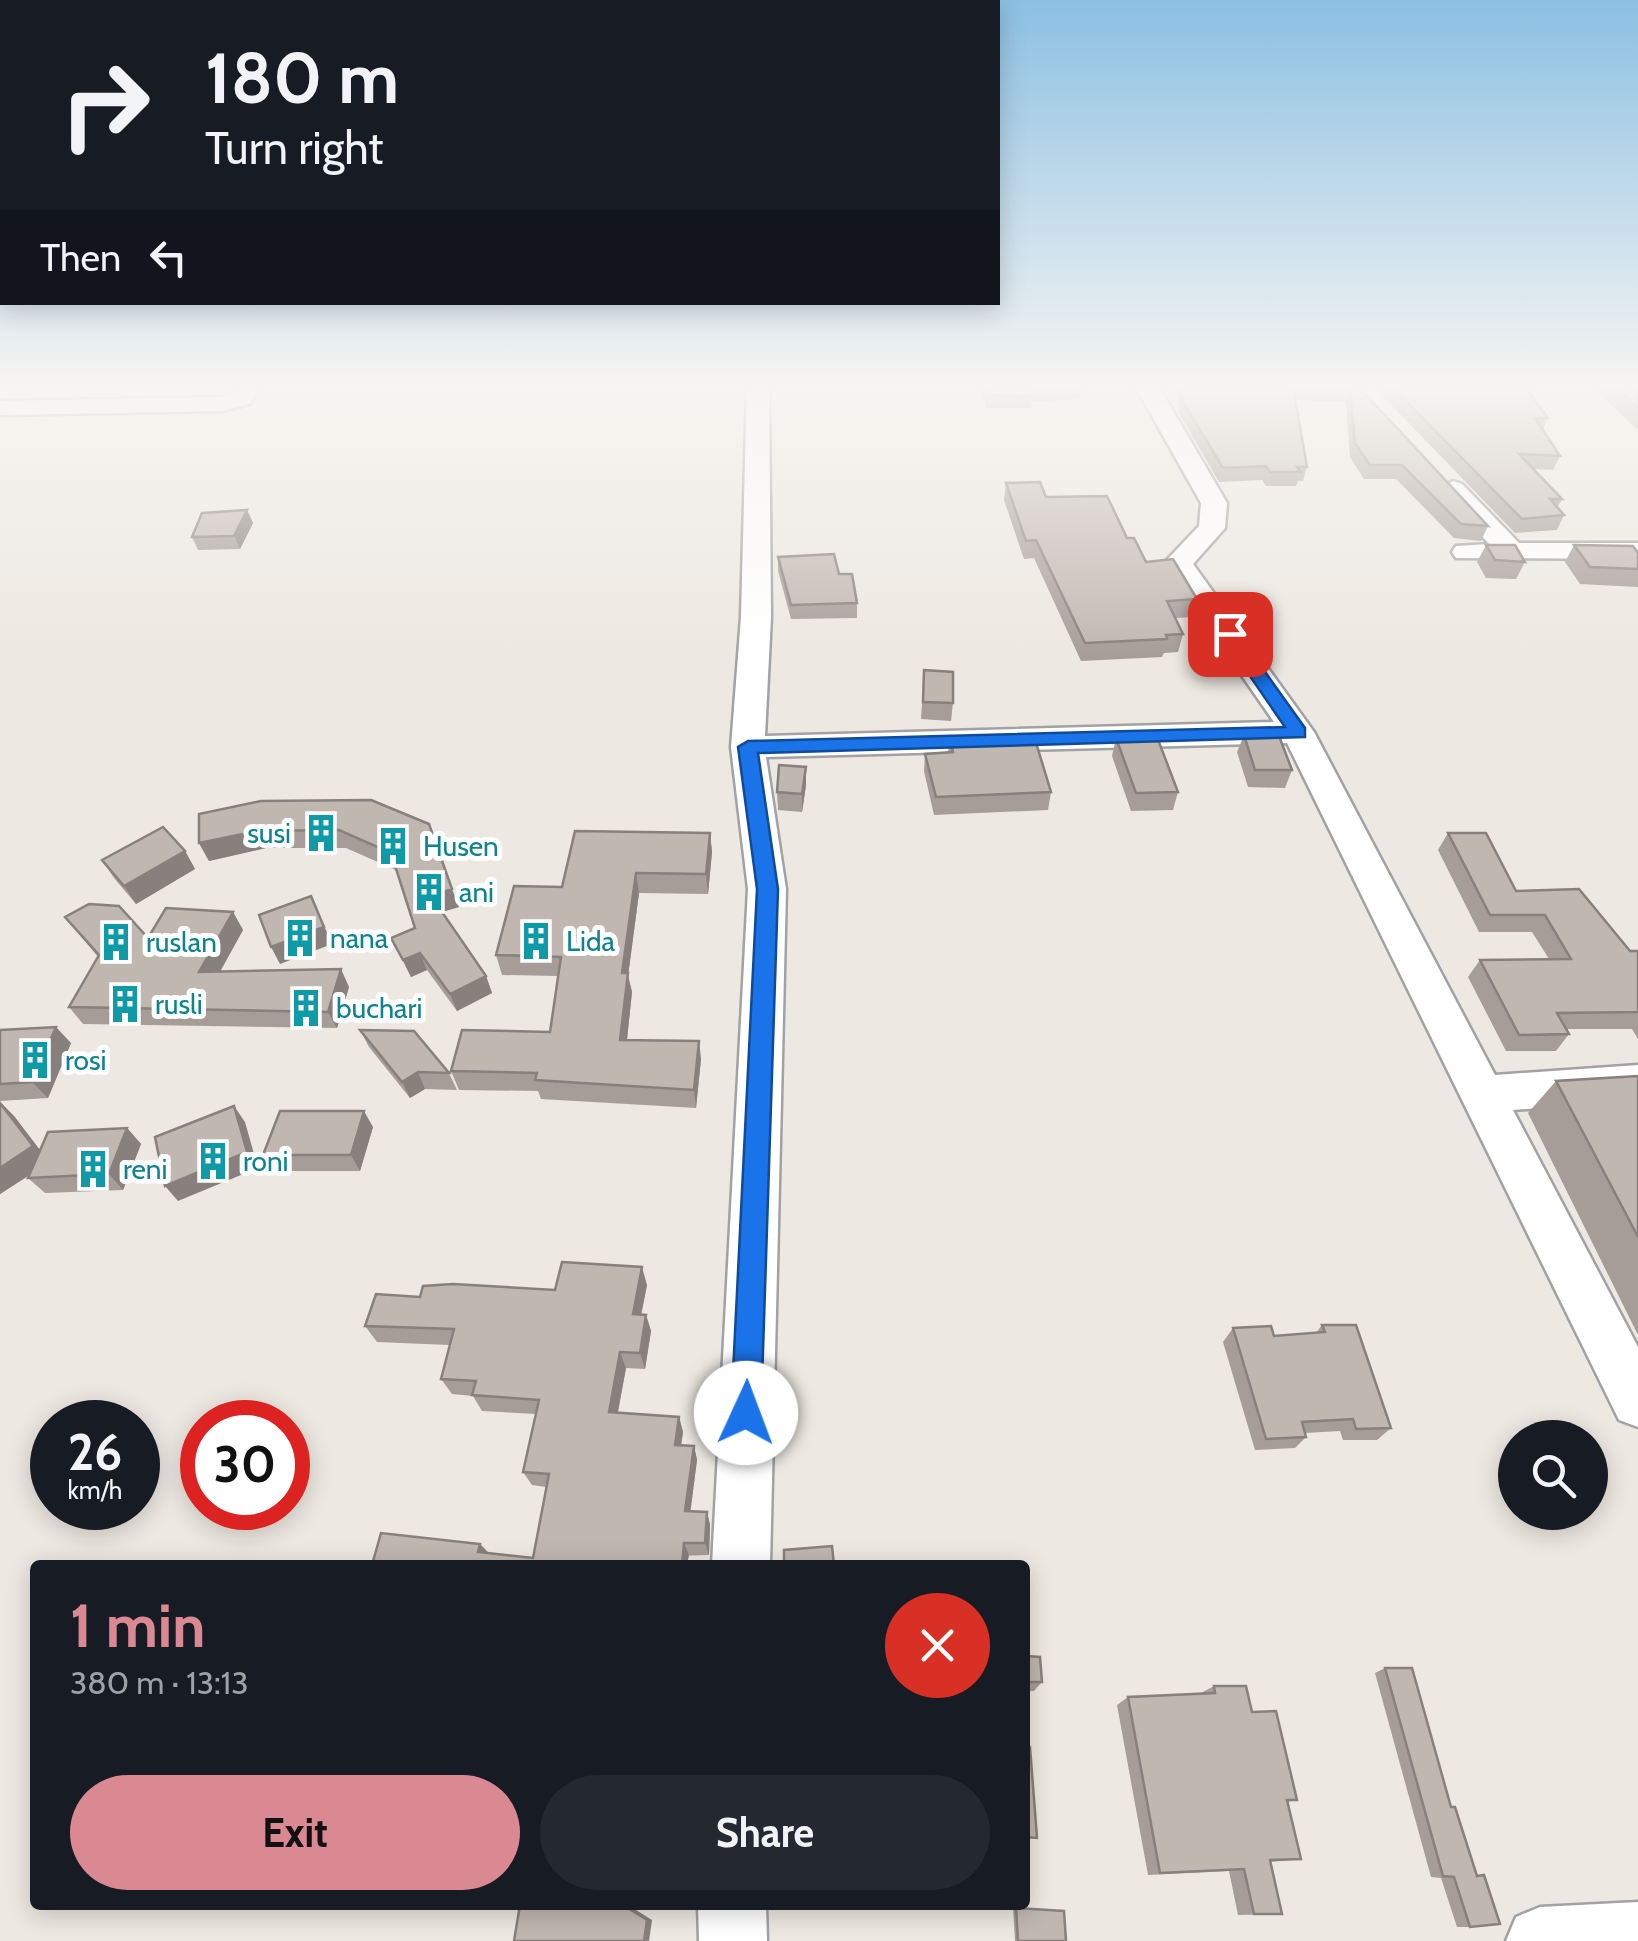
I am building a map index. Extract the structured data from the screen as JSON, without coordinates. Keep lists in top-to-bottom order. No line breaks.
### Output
{"places":{"building":["susi","Husen","ani","nana","Lida","ruslan","rusli","buchari","rosi","roni","reni"]},"page":{"turn":["180 m","Turn right"],"then":"Then","speed":"26 km/h","limit":"30","heading":["1 min","380 m · 13:13"],"buttons":["Exit","Share"]}}
